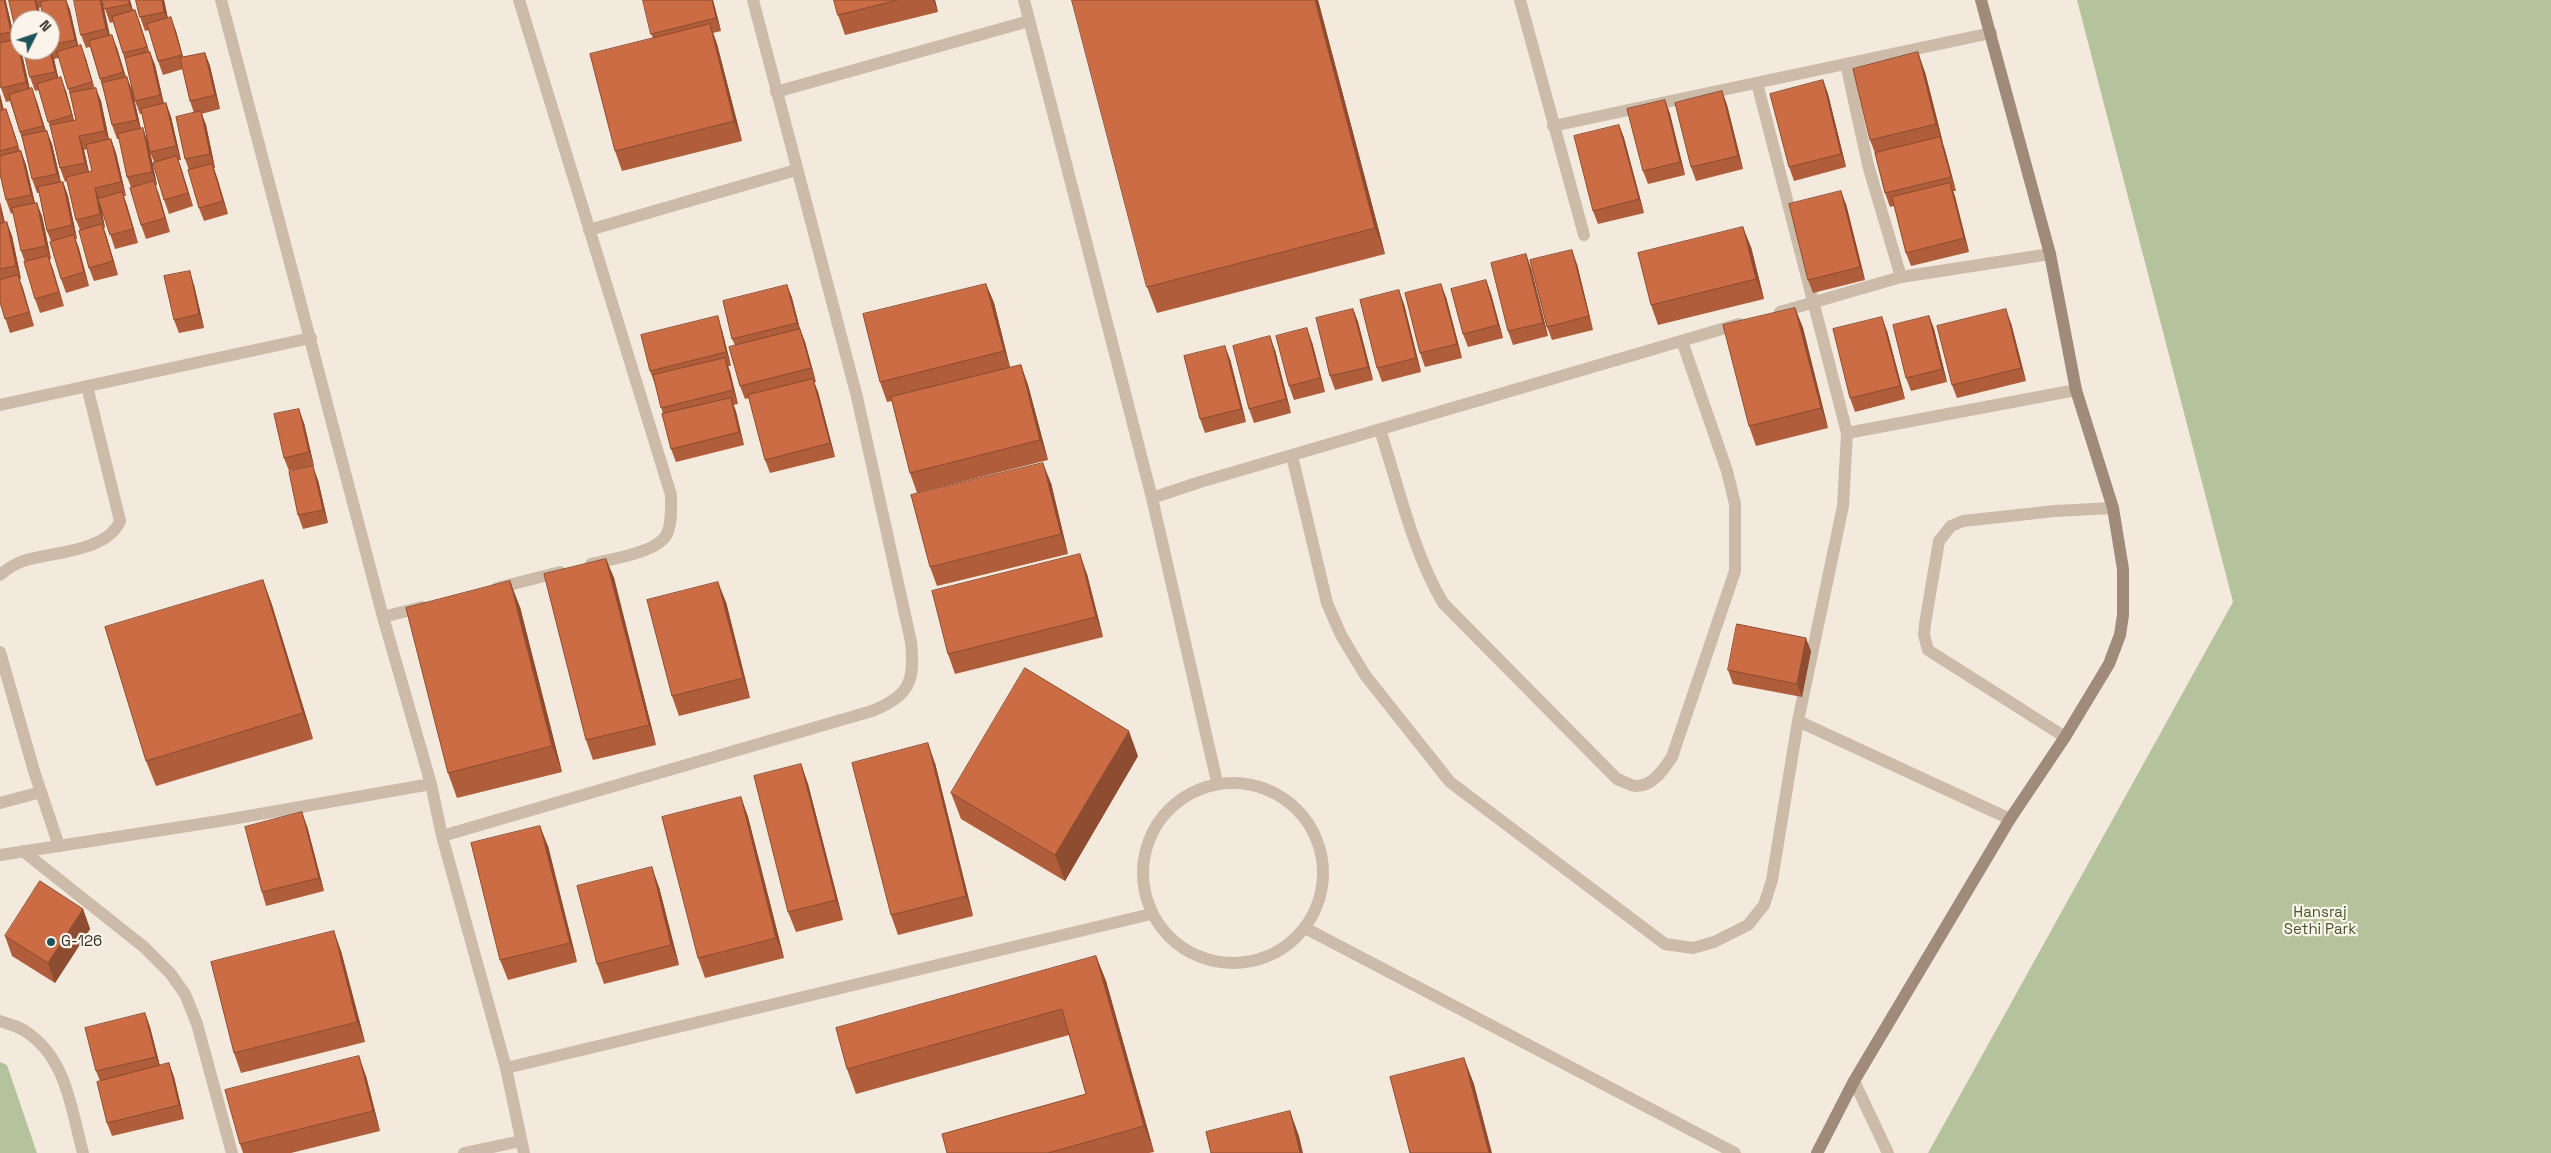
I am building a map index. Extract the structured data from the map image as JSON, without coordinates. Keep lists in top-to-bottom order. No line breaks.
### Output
{"parks":["Hansraj Sethi Park"],"places":["G-126"],"north":"top right"}
